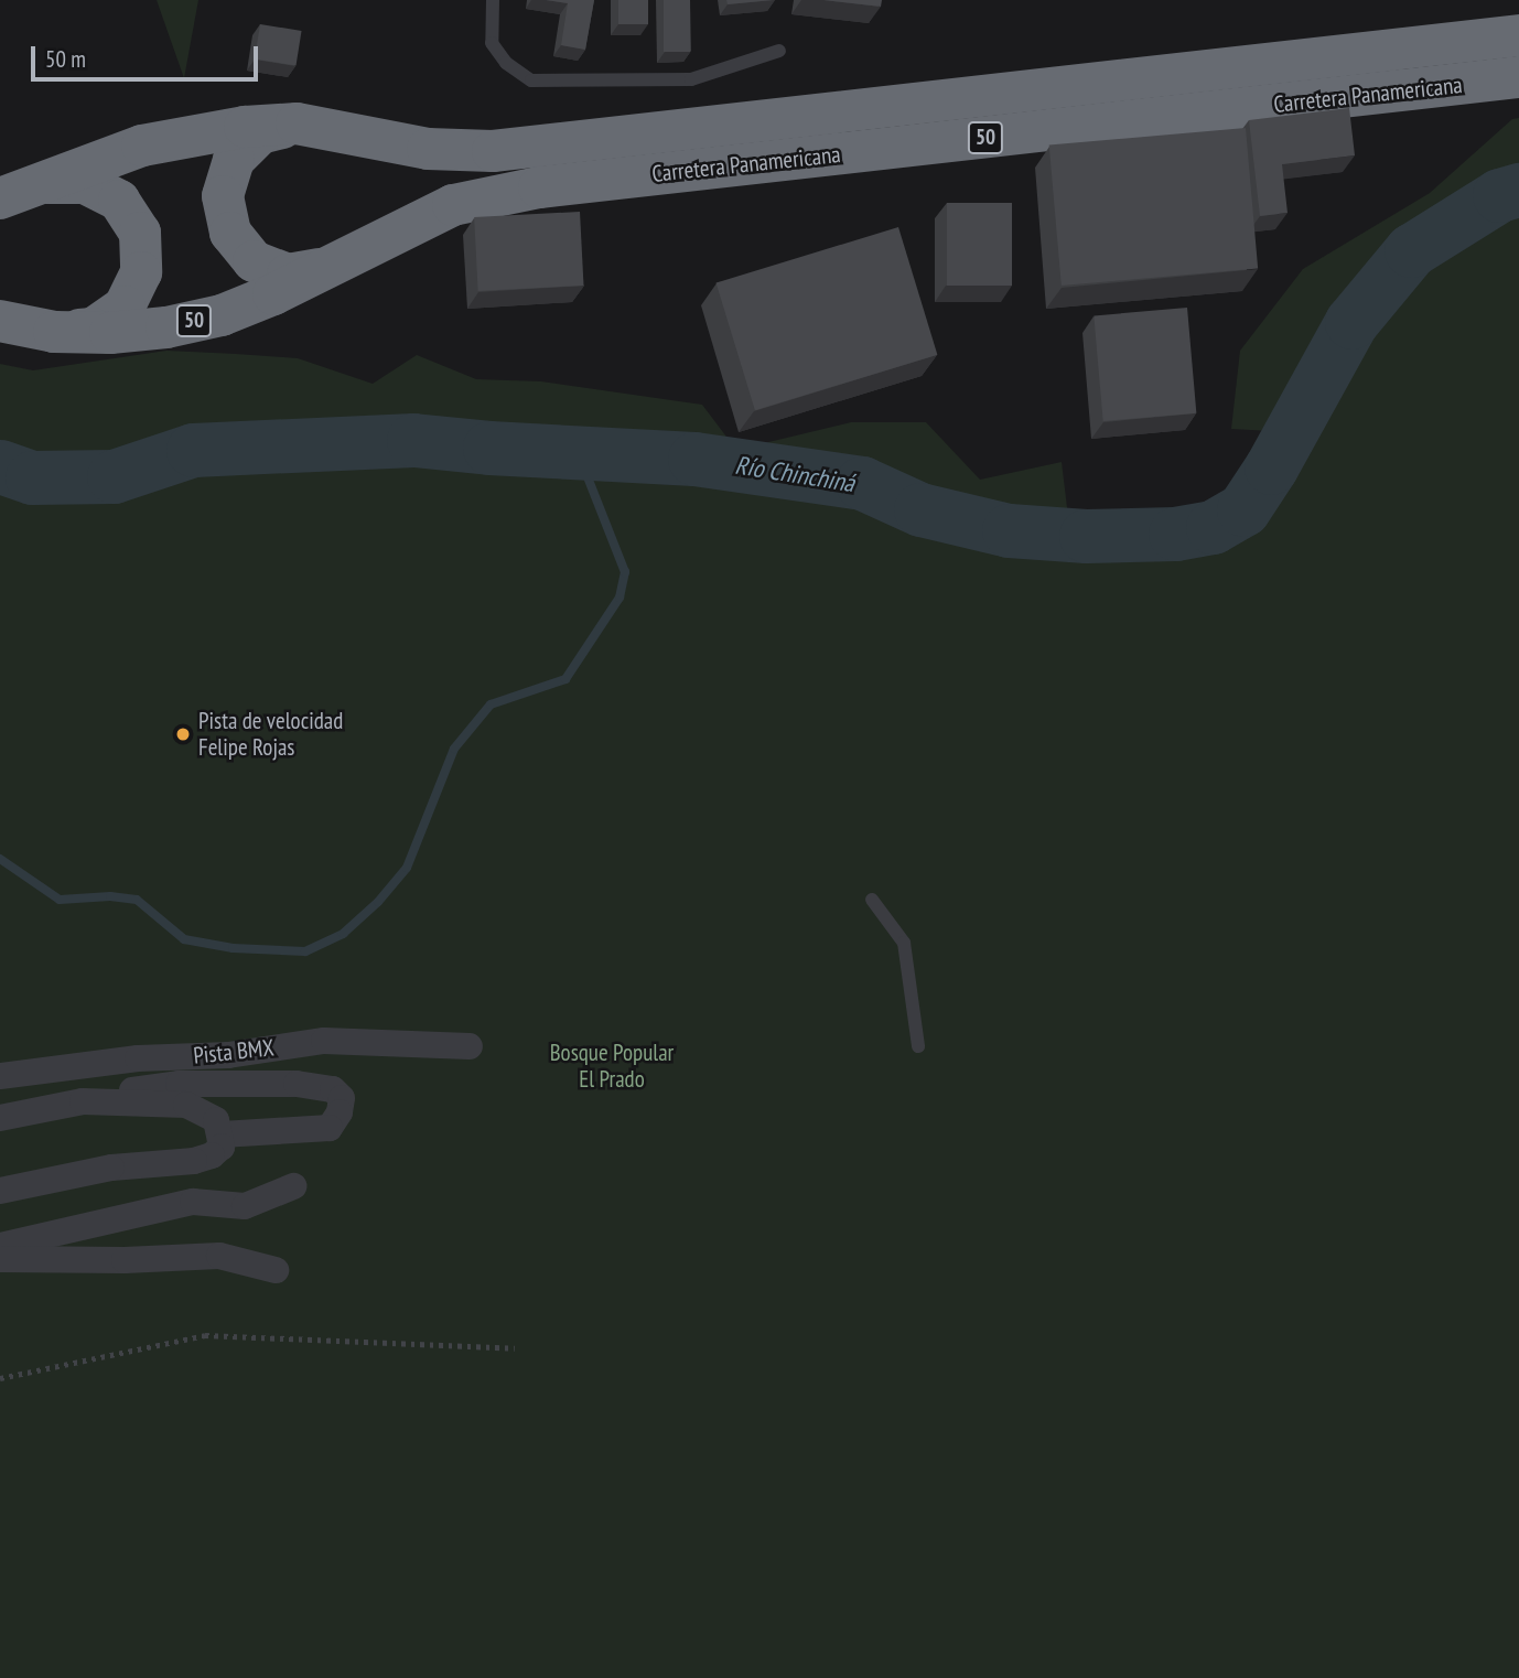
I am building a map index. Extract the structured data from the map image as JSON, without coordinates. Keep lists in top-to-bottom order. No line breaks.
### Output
{"streets":{"highway":["Carretera Panamericana","50"],"street":["Pista BMX"]},"water":["Río Chinchiná"],"parks":["Bosque Popular El Prado"],"places":["Pista de velocidad Felipe Rojas"],"scale_bar":"50 m"}
